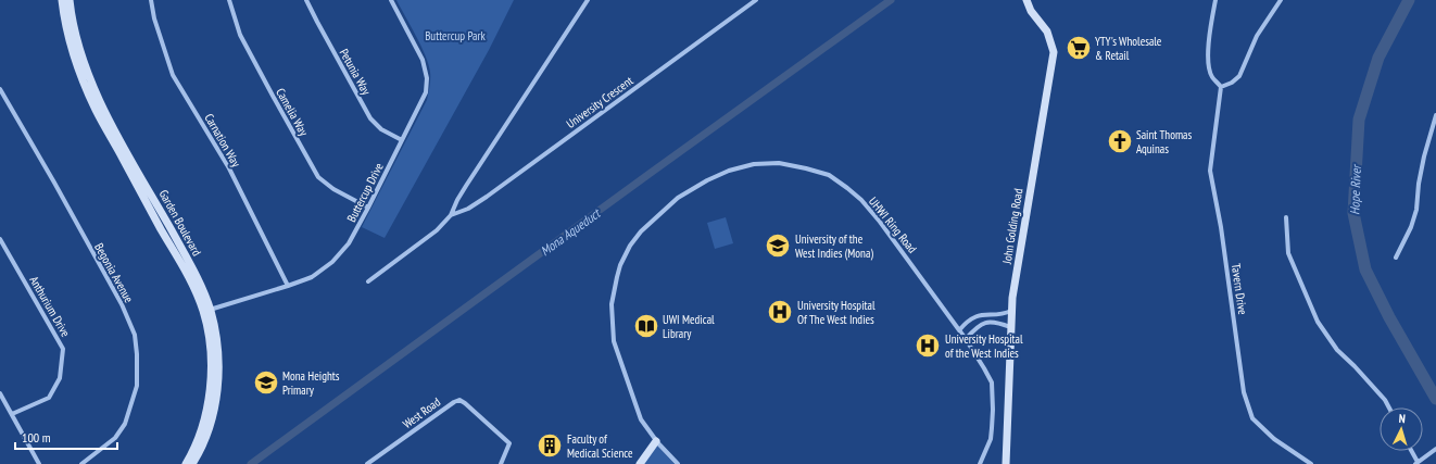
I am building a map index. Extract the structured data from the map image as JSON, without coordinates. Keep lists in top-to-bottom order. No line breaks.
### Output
{"streets":{"street":["Petunia Way","University Crescent","Camelia Way","Carnation Way","Buttercup Drive","Garden Boulevard","UHWI Ring Road","John Golding Road","Begonia Avenue","Tavern Drive","Anthurium Drive","West Road"]},"crossings":[["Petunia Way","Buttercup Drive"],["Camelia Way","Buttercup Drive"],["Carnation Way","Buttercup Drive"],["Buttercup Drive","Garden Boulevard"]],"water":["Hope River","Mona Aqueduct"],"parks":["Buttercup Park"],"places":{"supermarket":["YTY's Wholesale & Retail"],"church":["Saint Thomas Aquinas"],"school or university":["University of the West Indies (Mona)","Mona Heights Primary"],"hospital":["University Hospital Of The West Indies","University Hospital of the West Indies"],"library":["UWI Medical Library"],"building":["Faculty of Medical Science"]},"scale_bar":"100 m","north":"top"}
